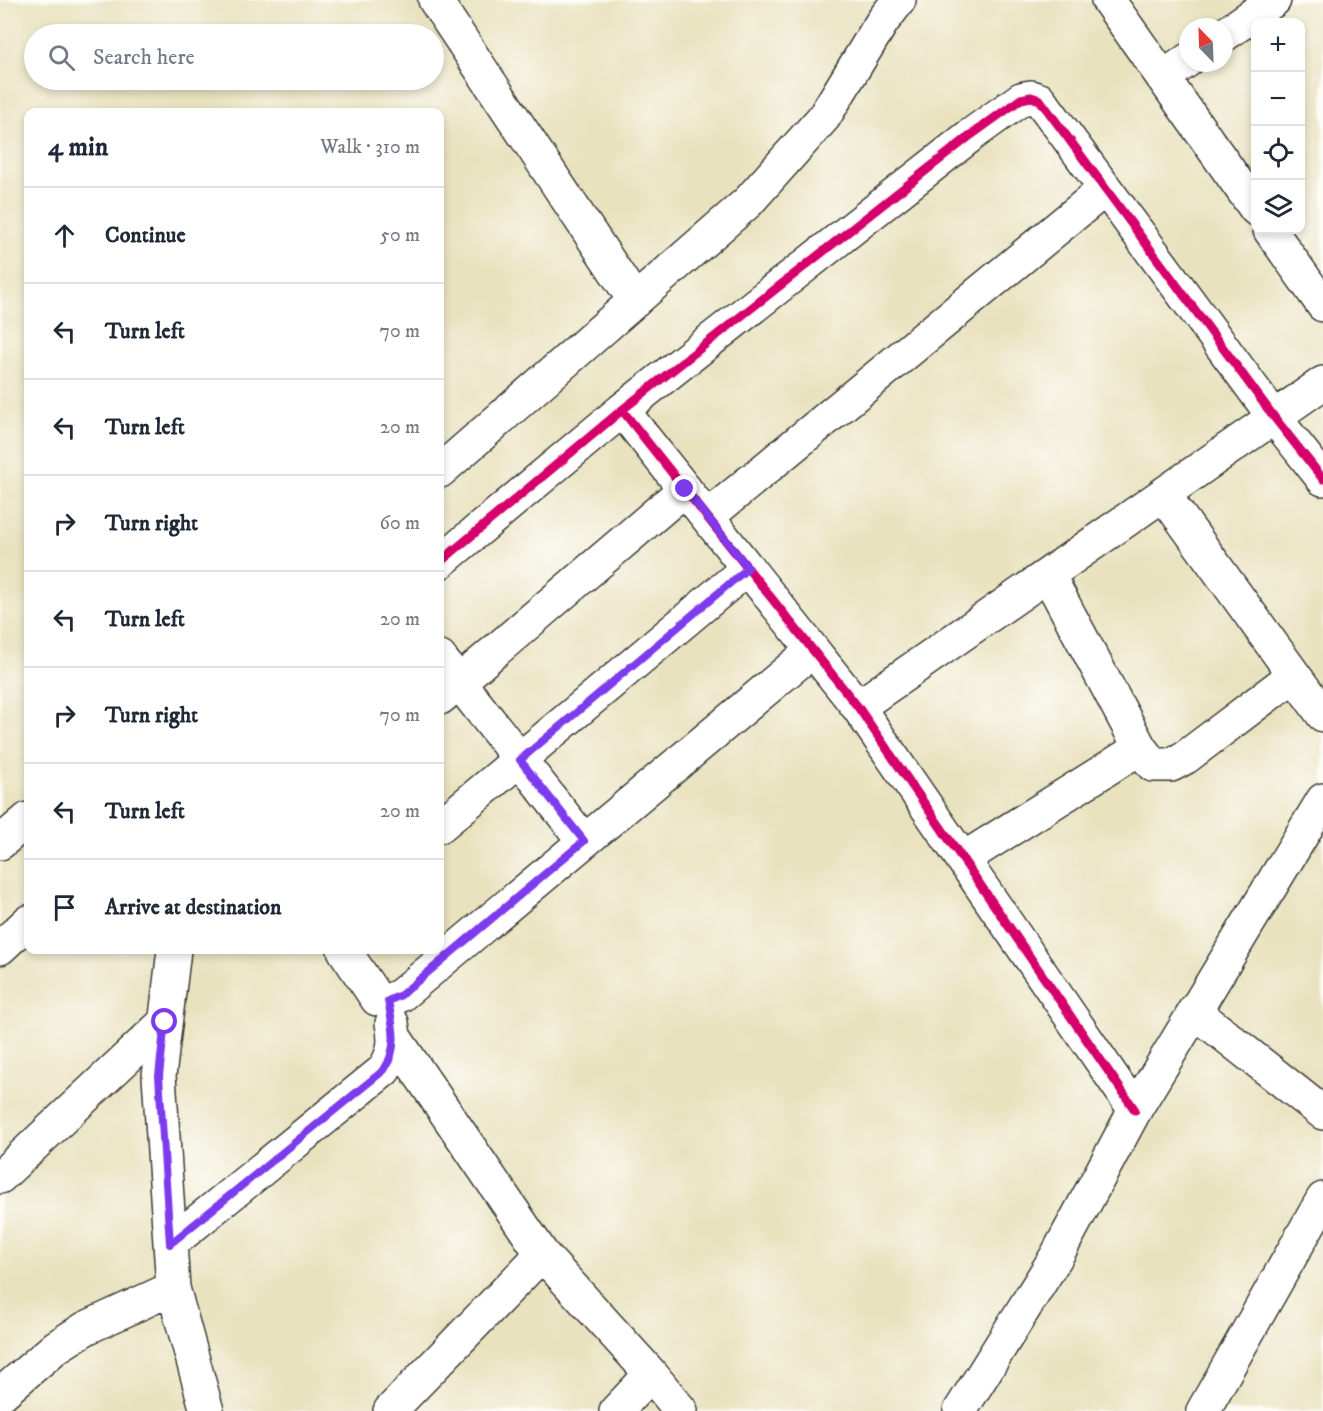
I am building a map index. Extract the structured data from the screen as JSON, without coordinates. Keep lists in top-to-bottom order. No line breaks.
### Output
{"north":"top left","page":{"map_buttons":["+","−"],"search":"Search here","heading":["4 min","Walk · 310 m"],"list":[["Continue","50 m"],["Turn left","70 m"],["Turn left","20 m"],["Turn right","60 m"],["Turn left","20 m"],["Turn right","70 m"],["Turn left","20 m"],"Arrive at destination"]}}
